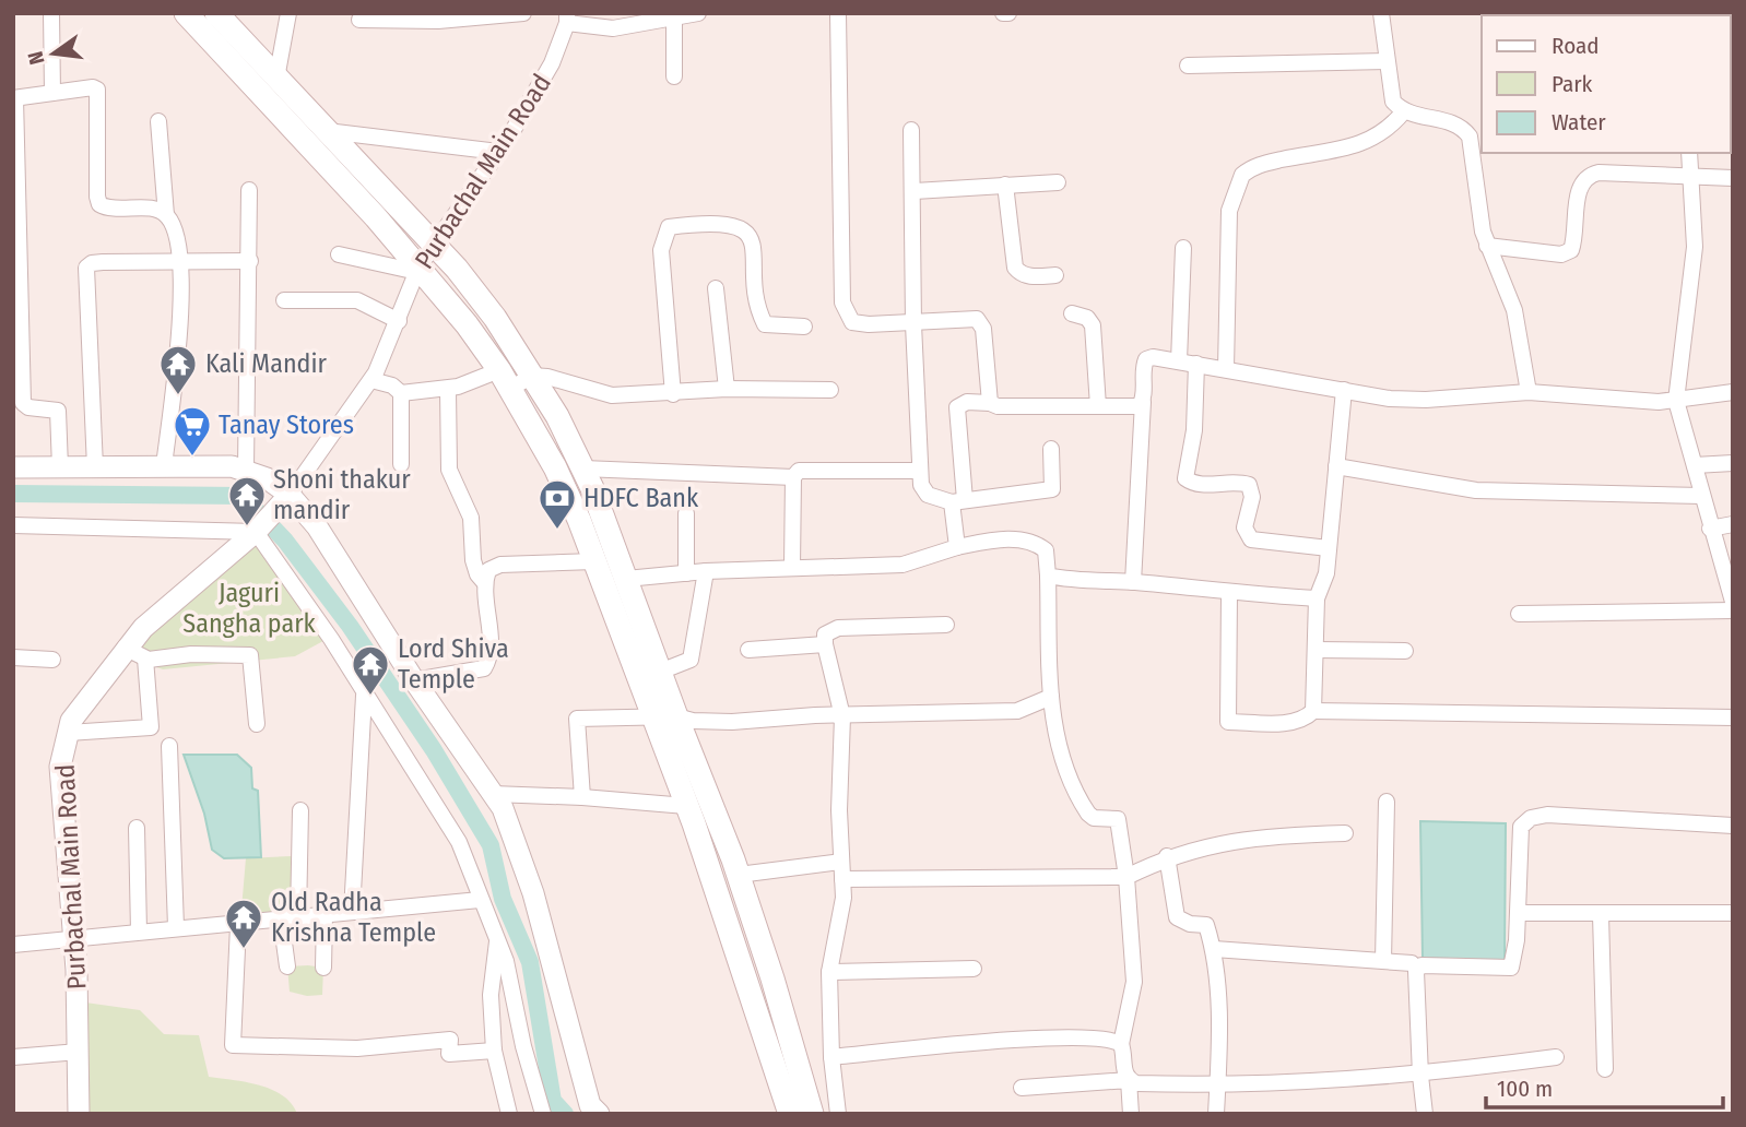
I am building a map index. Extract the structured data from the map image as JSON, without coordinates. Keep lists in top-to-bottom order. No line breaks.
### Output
{"streets":{"street":["Purbachal Main Road"]},"parks":["Jaguri Sangha park"],"places":{"temple":["Kali Mandir","Shoni thakur mandir","Lord Shiva Temple","Old Radha Krishna Temple"],"supermarket":["Tanay Stores"],"bank":["HDFC Bank"]},"legend":["Road","Park","Water"],"scale_bar":"100 m","north":"left"}
